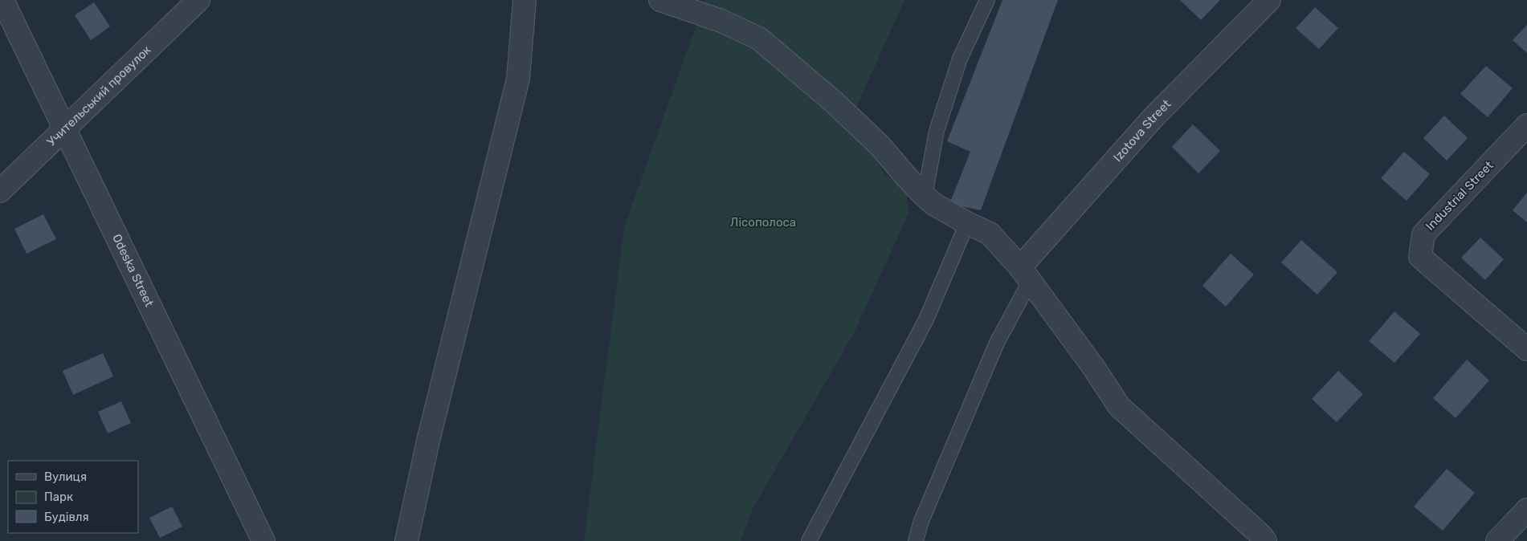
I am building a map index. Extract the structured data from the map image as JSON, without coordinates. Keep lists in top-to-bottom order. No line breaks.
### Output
{"streets":{"street":["Учительський провулок","Izotova Street","Industrial Street","Odeska Street"]},"crossings":[["Учительський провулок","Odeska Street"]],"parks":["Лісополоса"],"legend":["Вулиця","Парк","Будівля"]}
